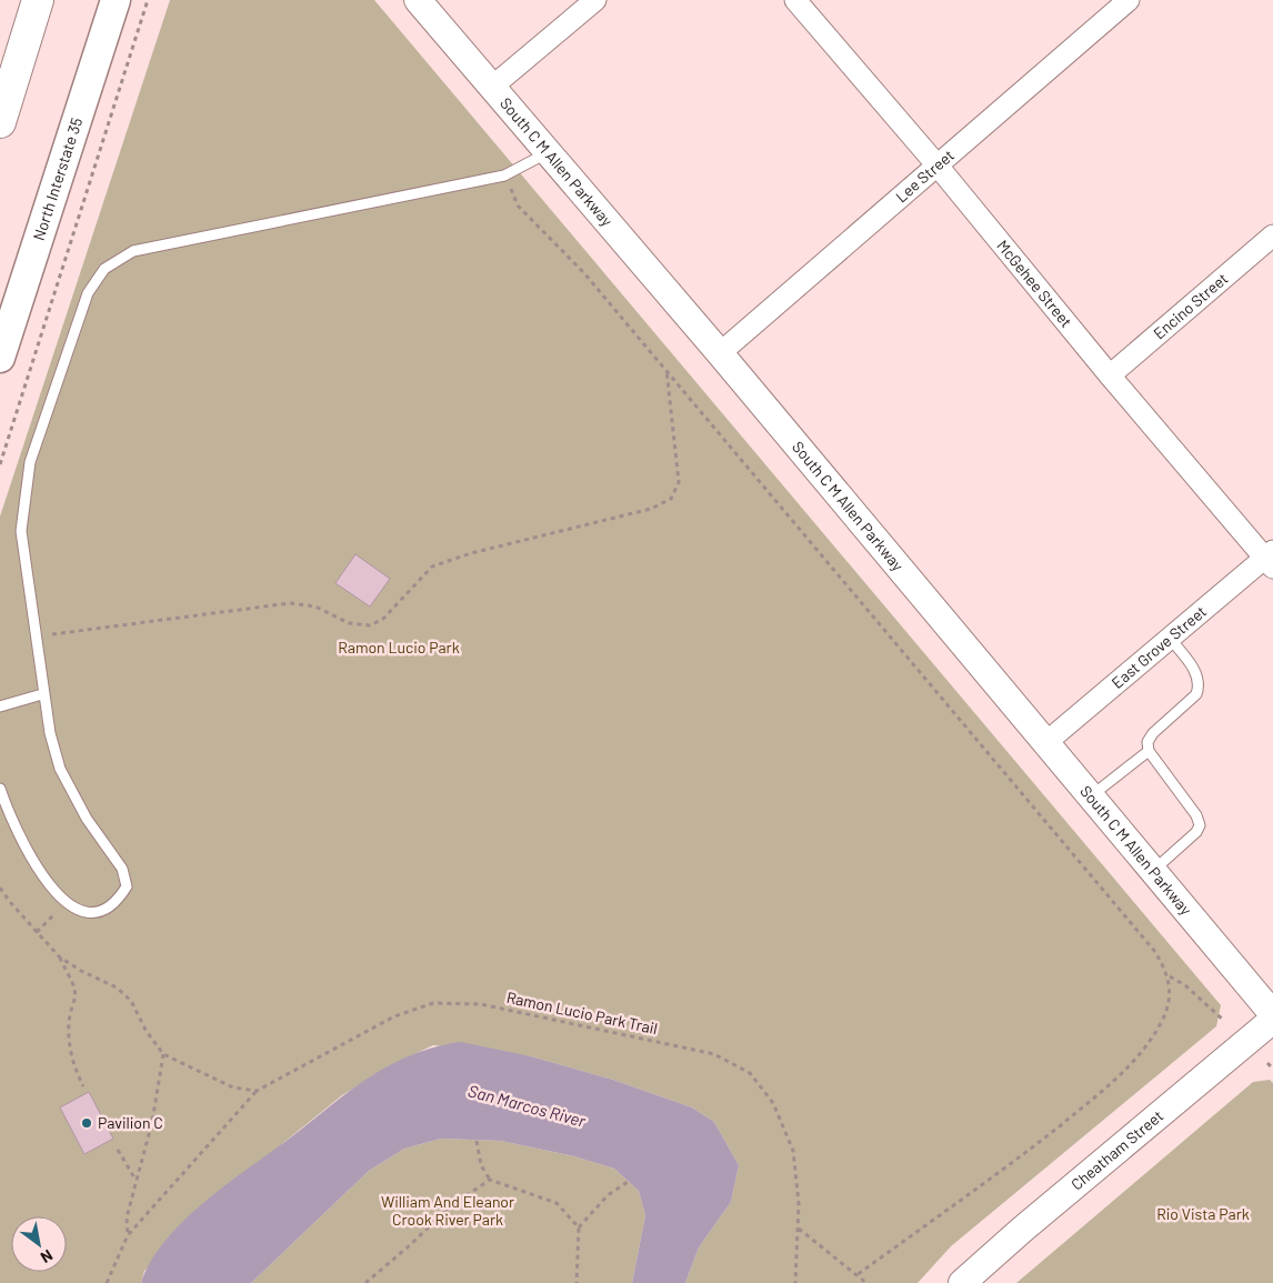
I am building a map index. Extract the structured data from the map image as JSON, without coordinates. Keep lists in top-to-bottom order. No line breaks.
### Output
{"streets":{"main road":["North Interstate 35"],"street":["South C M Allen Parkway","Lee Street","McGehee Street","Encino Street","East Grove Street","Cheatham Street"],"path":["Ramon Lucio Park Trail"]},"crossings":[["South C M Allen Parkway","Lee Street"],["South C M Allen Parkway","East Grove Street"],["Lee Street","McGehee Street"],["McGehee Street","Encino Street"],["McGehee Street","East Grove Street"]],"water":["San Marcos River"],"parks":["Ramon Lucio Park","William And Eleanor Crook River Park","Rio Vista Park"],"places":["Pavilion C"],"north":"bottom right"}
